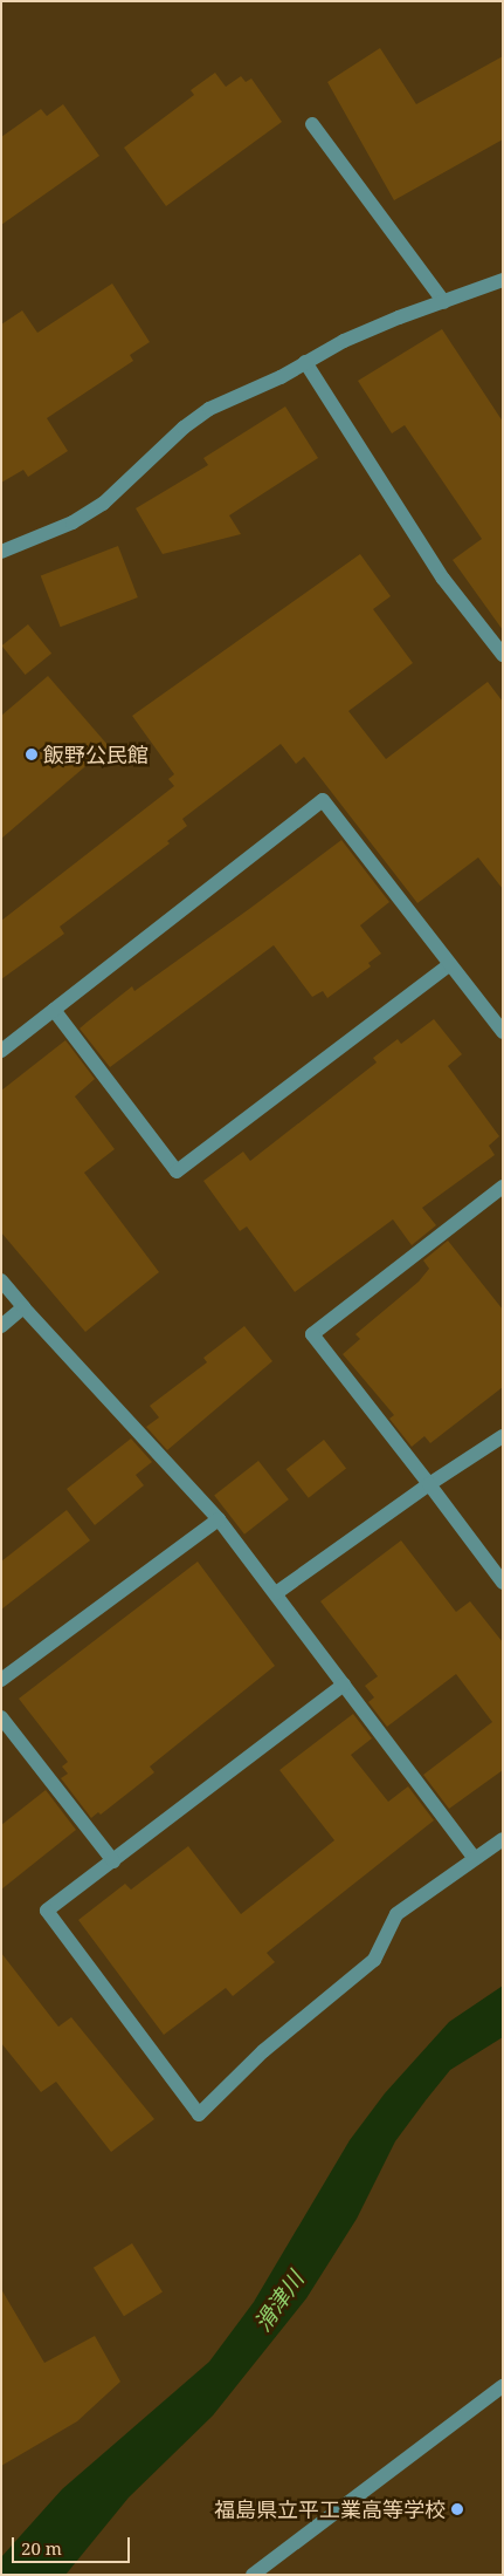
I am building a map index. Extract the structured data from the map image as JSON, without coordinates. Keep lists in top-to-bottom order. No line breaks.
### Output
{"water":["滑津川"],"places":["飯野公民館","福島県立平工業高等学校"],"scale_bar":"20 m"}
